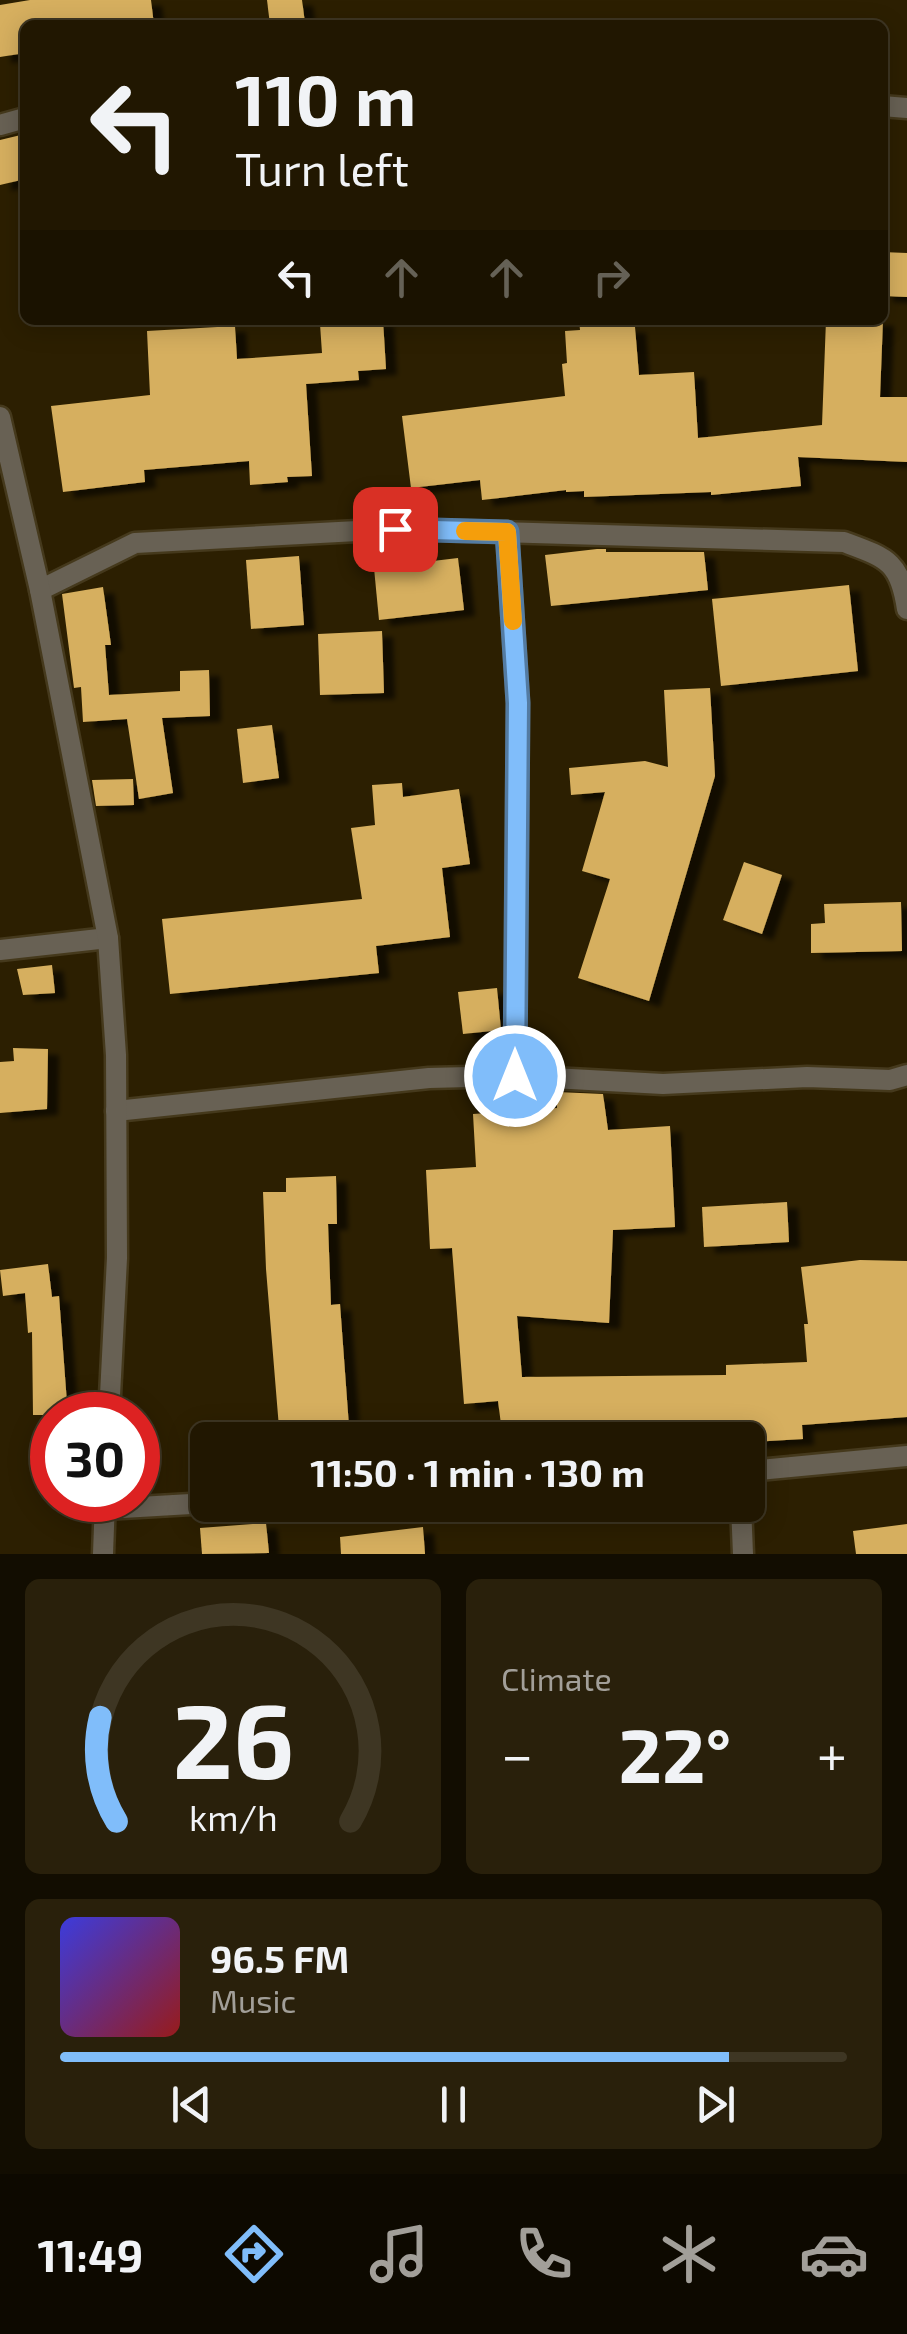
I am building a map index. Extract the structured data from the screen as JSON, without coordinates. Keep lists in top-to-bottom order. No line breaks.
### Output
{"page":{"turn":["110 m","Turn left"],"limit":"30","trip":"11:50 · 1 min · 130 m","tile":"Climate","heat":["−","22°","+"],"song":["96.5 FM","Music"],"tabs":"11:49","gauge":["26","km/h"]}}
